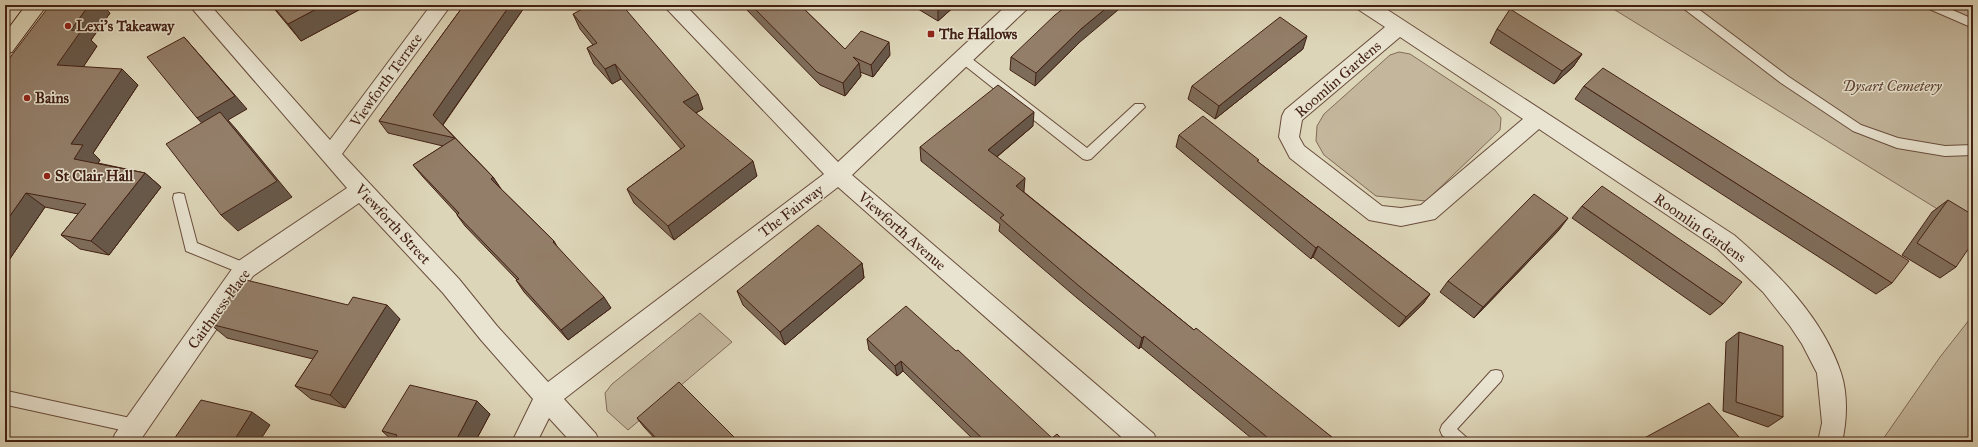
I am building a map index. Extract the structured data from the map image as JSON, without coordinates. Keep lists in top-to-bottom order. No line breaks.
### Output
{"streets":{"street":["Roomlin Gardens","Viewforth Terrace","The Fairway","Viewforth Street","Viewforth Avenue","Caithness Place"]},"crossings":[["Viewforth Terrace","Viewforth Street"],["The Fairway","Viewforth Street"],["The Fairway","Viewforth Avenue"],["Viewforth Street","Caithness Place"]],"parks":["Dysart Cemetery"],"places":{"other":["Lexi's Takeaway","Bains","St Clair Hall"],"transit":["The Hallows"]}}
